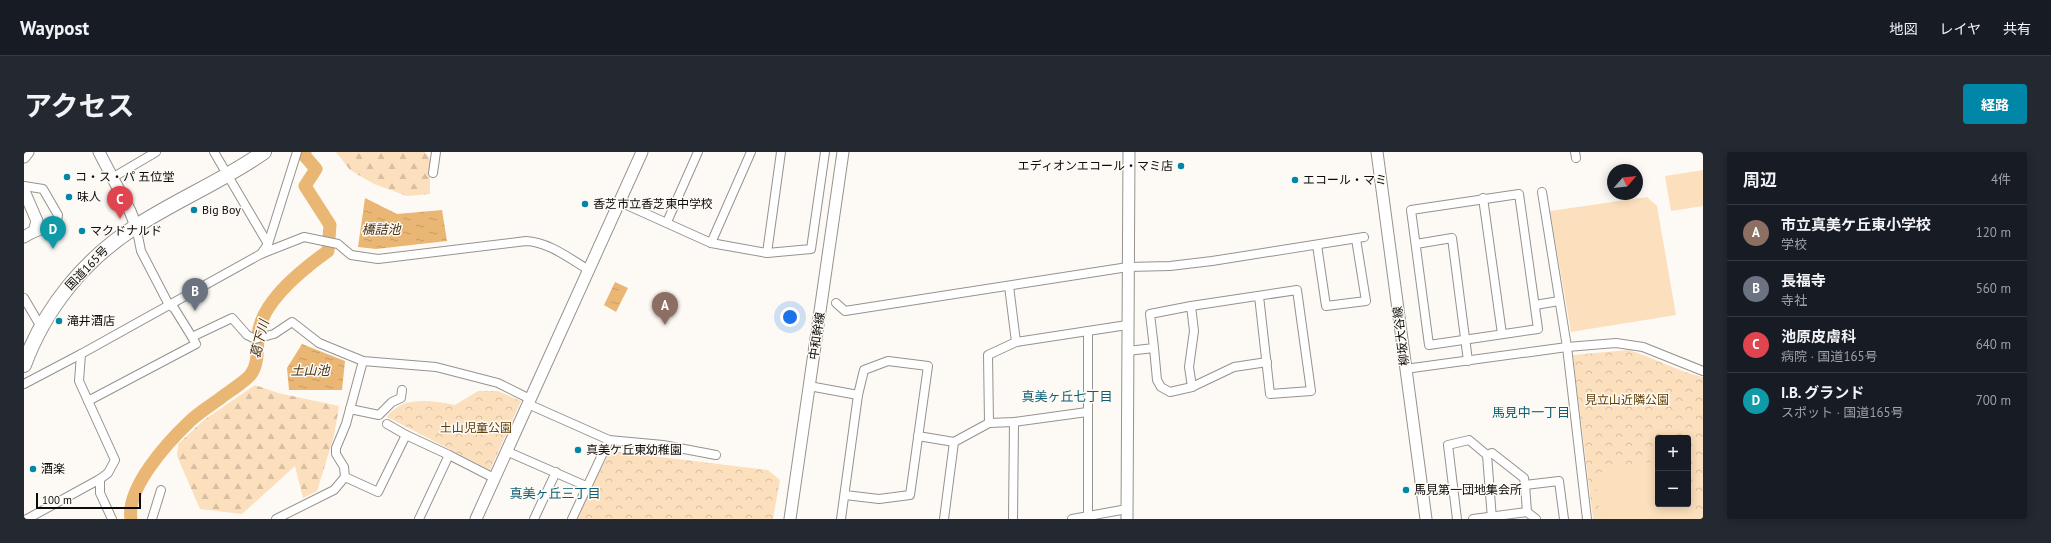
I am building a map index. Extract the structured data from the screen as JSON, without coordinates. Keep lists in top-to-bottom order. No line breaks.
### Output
{"streets":{"highway":["国道165号"],"street":["中和幹線","柳坂大谷線"]},"districts":["真美ヶ丘七丁目","馬見中一丁目","真美ヶ丘三丁目"],"water":["橋詰池","葛下川","土山池"],"parks":["見立山近隣公園","土山児童公園"],"places":["エディオンエコール・マミ店","コ・ス・パ 五位堂","エコール・マミ","味人","香芝市立香芝東中学校","Big Boy","マクドナルド","滝井酒店","真美ケ丘東幼稚園","酒楽","馬見第一団地集会所"],"scale_bar":"100 m","north":"top right","page":{"header":"Waypost","nav":["地図","レイヤ","共有"],"title":"アクセス","buttons":"経路","heading":["周辺","4件"],"pins":["C","D","B","A"],"list":[{"mark":"A","name":"市立真美ケ丘東小学校","note":"学校","value":"120 m"},{"mark":"B","name":"長福寺","note":"寺社","value":"560 m"},{"mark":"C","name":"池原皮膚科","note":"病院 · 国道165号","value":"640 m"},{"mark":"D","name":"I.B. グランド","note":"スポット · 国道165号","value":"700 m"}],"map_buttons":["+","−"],"scale":"100 m"}}
